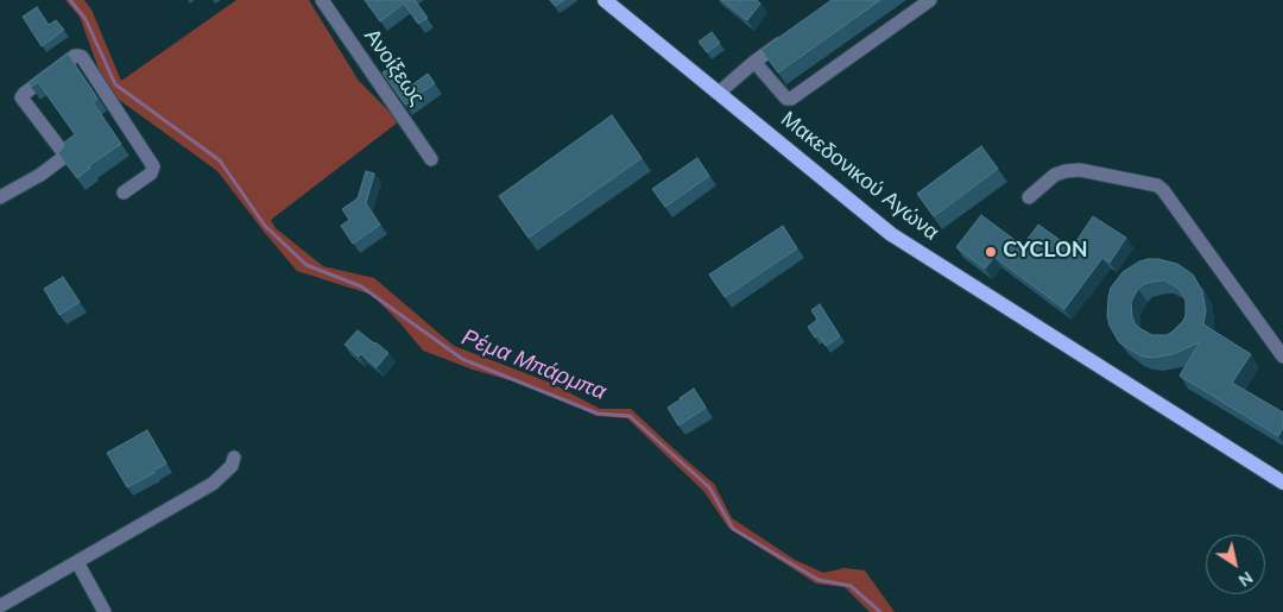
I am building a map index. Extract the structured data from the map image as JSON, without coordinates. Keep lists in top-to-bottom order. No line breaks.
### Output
{"streets":{"main road":["Μακεδονικού Αγώνα"],"street":["Ανοίξεως"]},"water":["Ρέμα Μπάρμπα"],"places":["CYCLON"],"north":"bottom right"}
